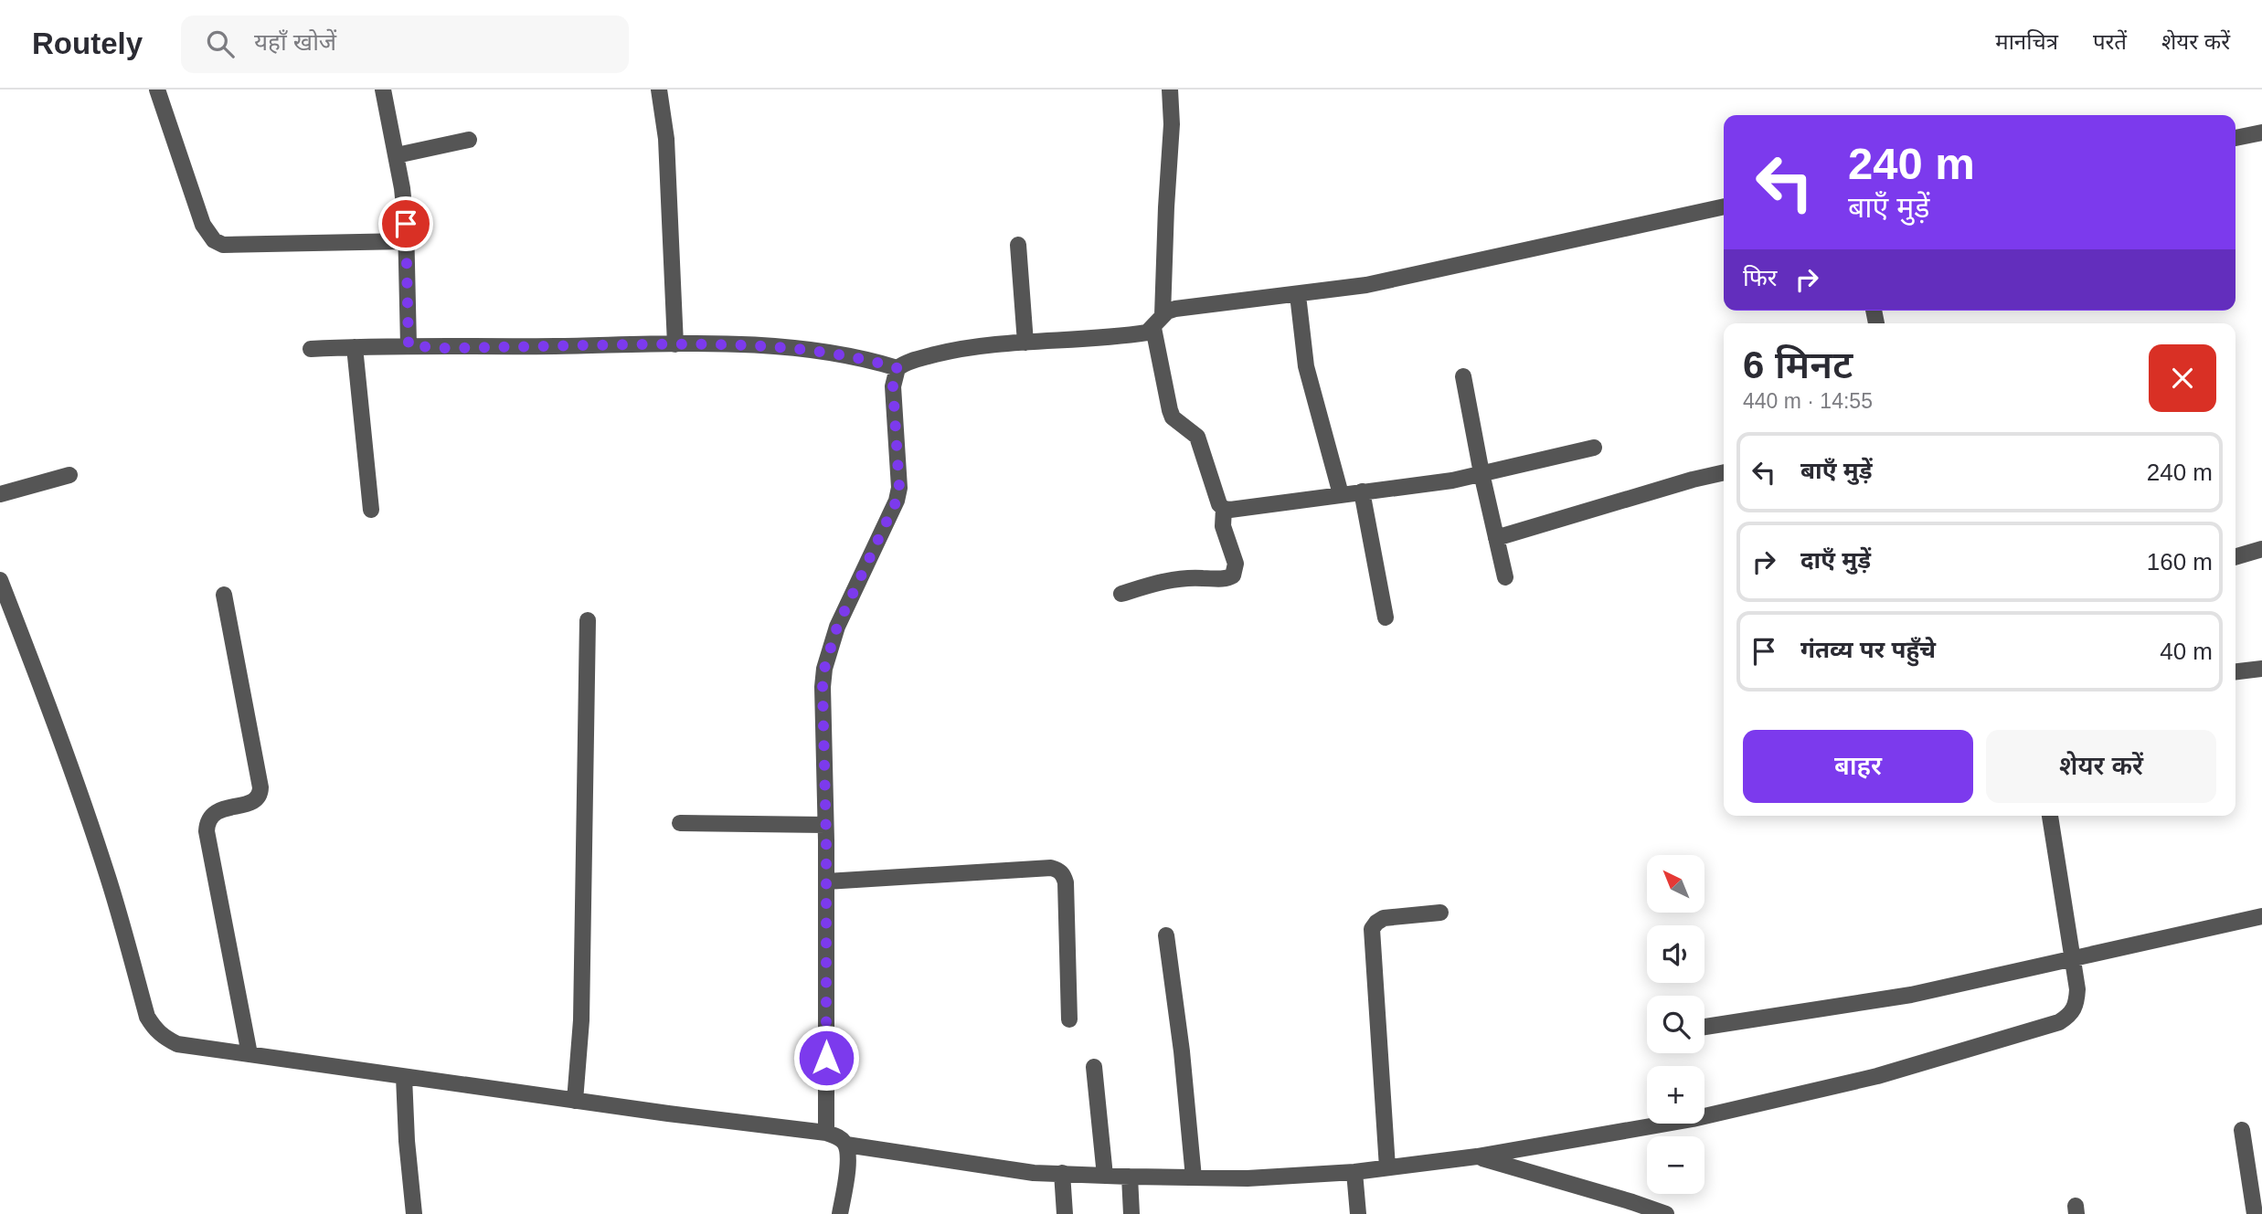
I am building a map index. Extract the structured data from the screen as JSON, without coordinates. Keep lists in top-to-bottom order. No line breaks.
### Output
{"north":"top left","page":{"header":"Routely","search":"यहाँ खोजें","nav":["मानचित्र","परतें","शेयर करें"],"turn":["240 m","बाएँ मुड़ें"],"then":"फिर","heading":["6 मिनट","440 m · 14:55"],"list":[{"name":"बाएँ मुड़ें","value":"240 m"},{"name":"दाएँ मुड़ें","value":"160 m"},{"name":"गंतव्य पर पहुँचे","value":"40 m"}],"buttons":["बाहर","शेयर करें"],"map_buttons":["+","−"]}}
